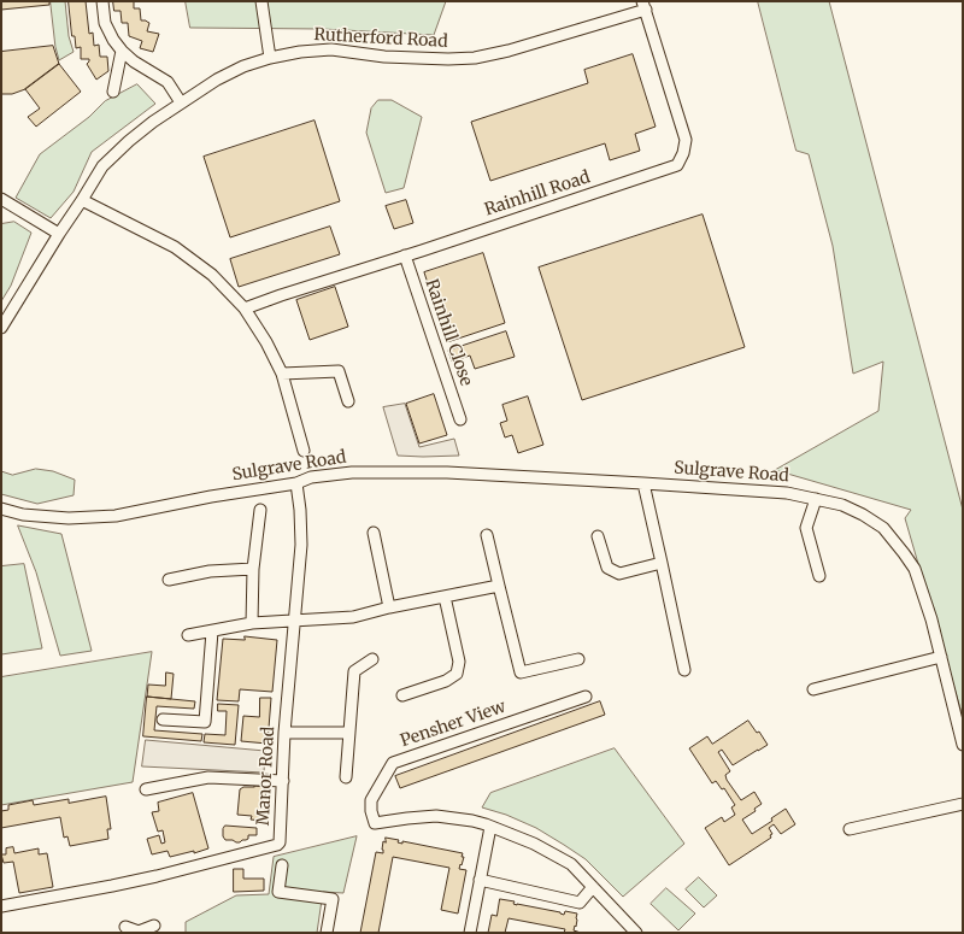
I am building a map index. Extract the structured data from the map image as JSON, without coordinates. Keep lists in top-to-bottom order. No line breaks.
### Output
{"streets":{"street":["Rutherford Road","Rainhill Road","Rainhill Close","Sulgrave Road","Pensher View","Manor Road"]},"crossings":[["Rutherford Road","Rainhill Road"],["Rainhill Road","Rainhill Close"],["Sulgrave Road","Manor Road"]]}
